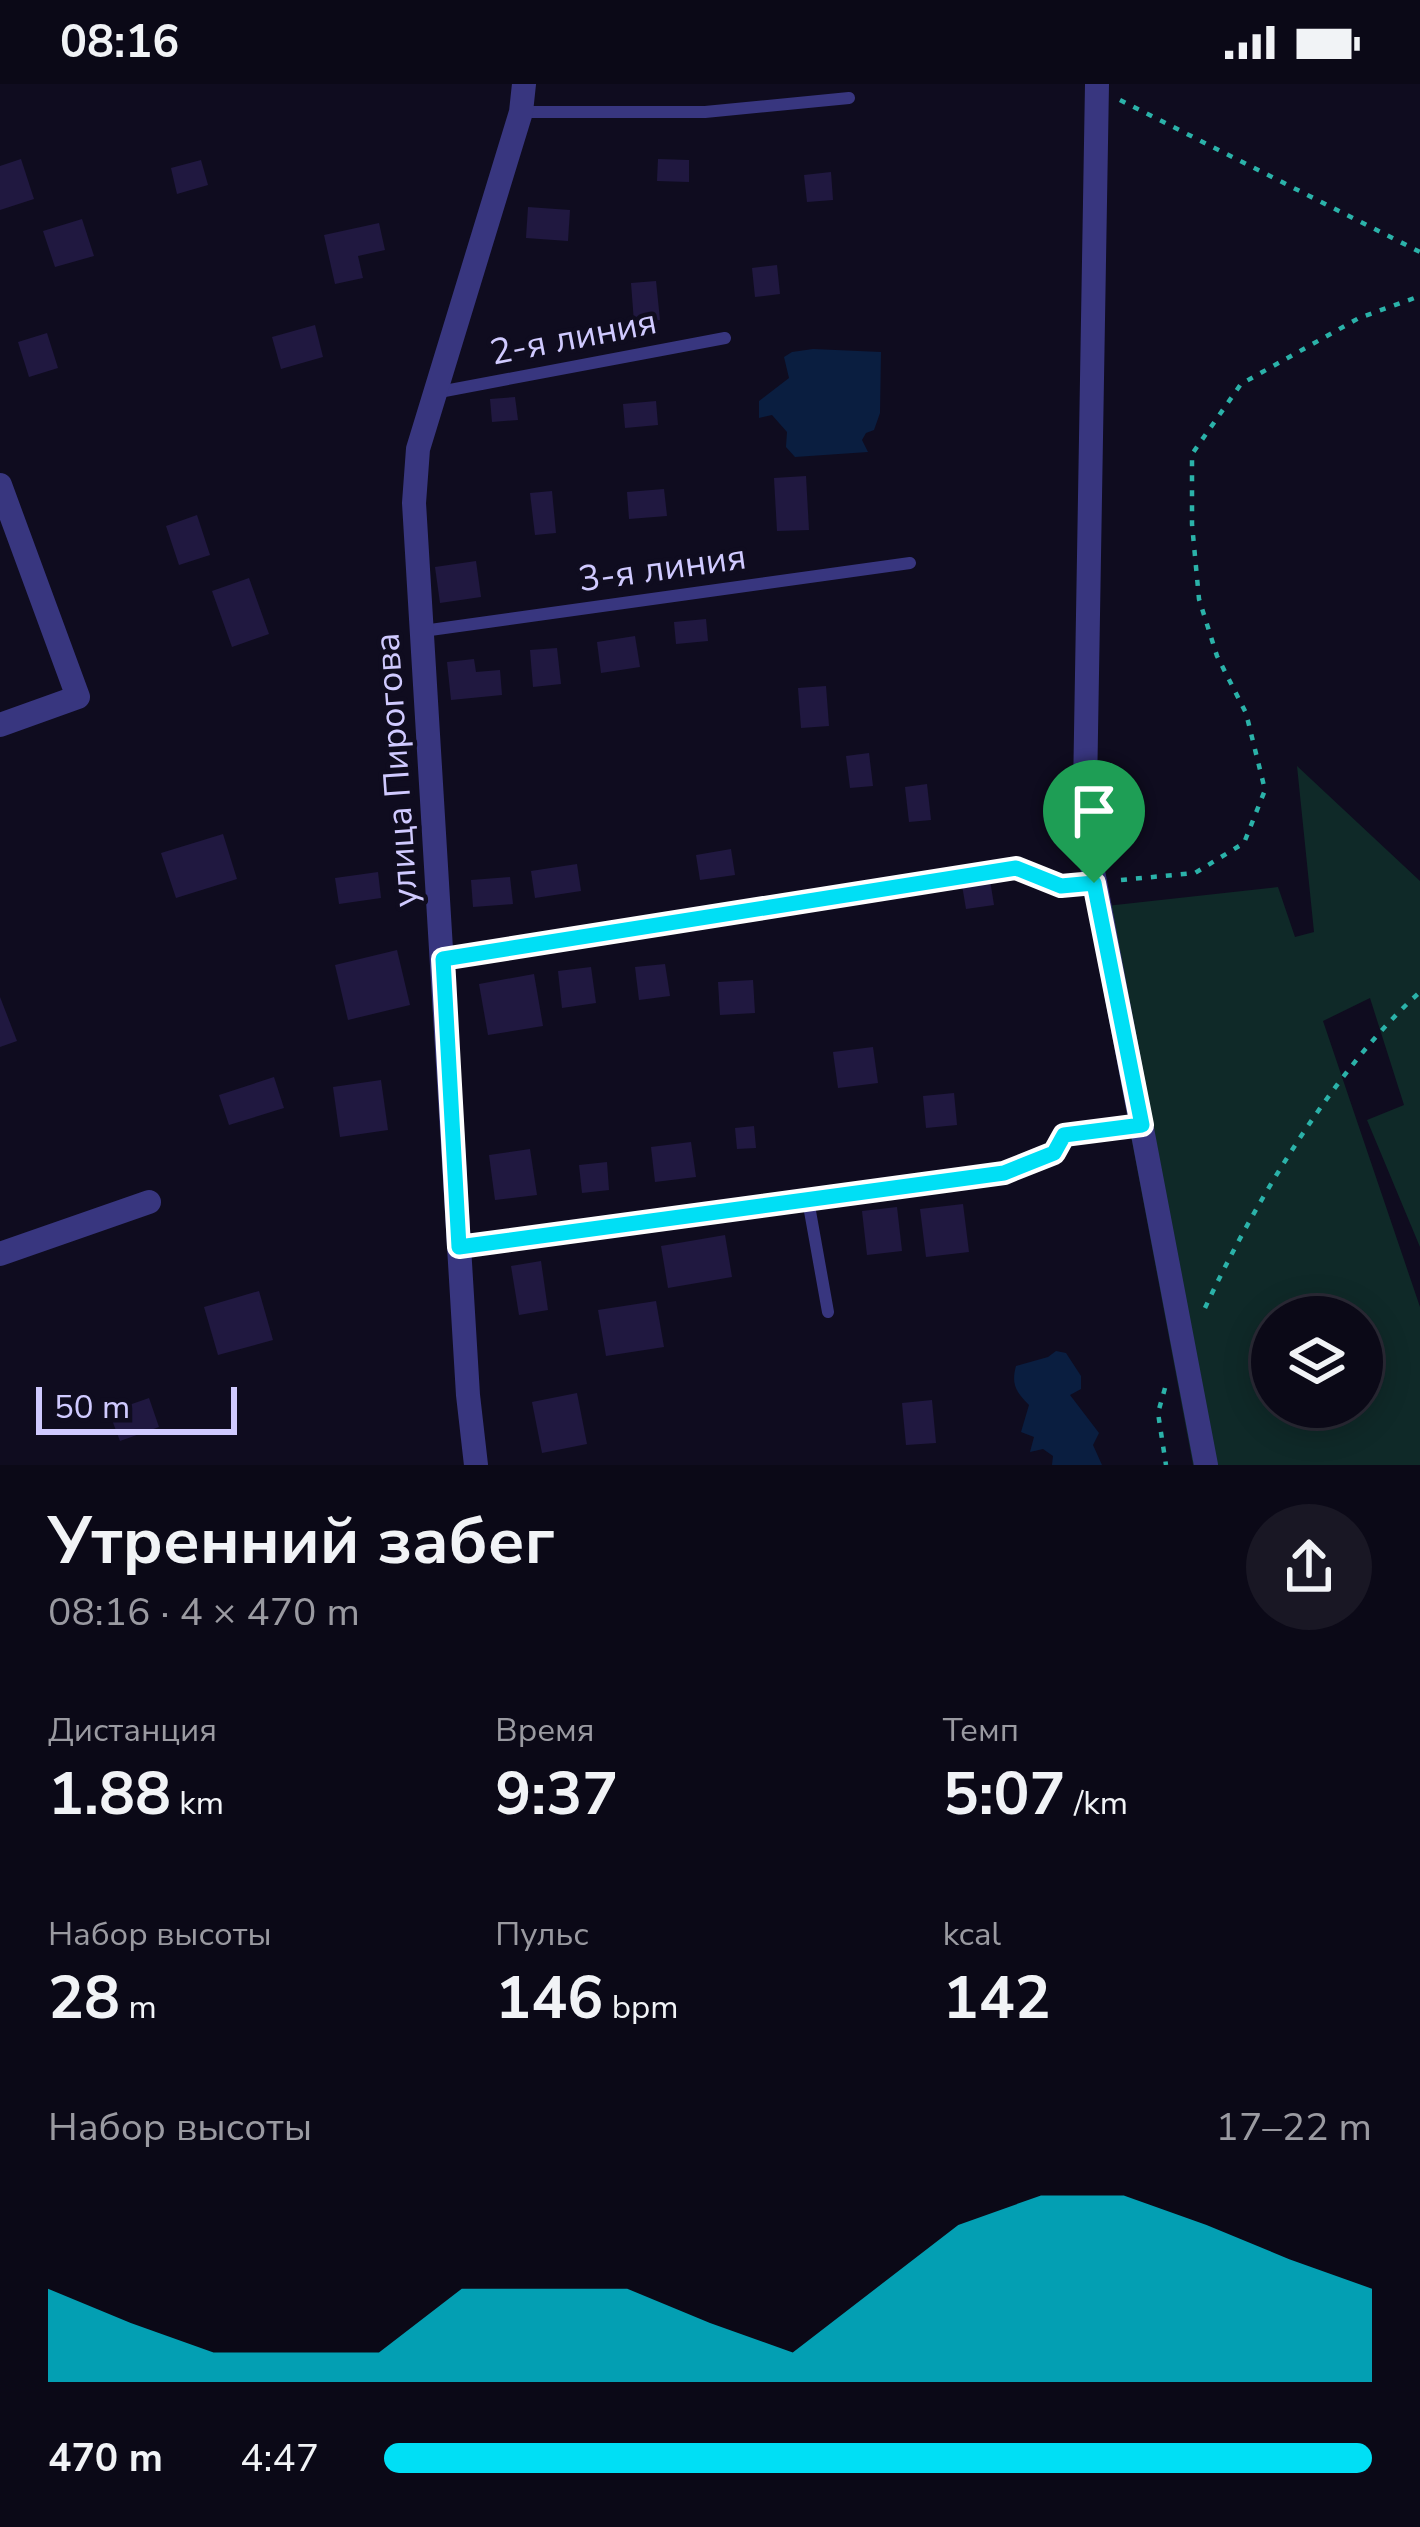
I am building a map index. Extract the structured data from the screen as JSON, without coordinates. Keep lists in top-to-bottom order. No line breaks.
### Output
{"streets":{"street":["улица Пирогова"],"lane":["2-я линия","3-я линия"]},"crossings":[["2-я линия","улица Пирогова"],["3-я линия","улица Пирогова"]],"scale_bar":"50 m","page":{"status":"08:16","scale":"50 m","heading":["Утренний забег","08:16 · 4 × 470 m"],"stats":[["Дистанция","1.88 km"],["Время","9:37"],["Темп","5:07 /km"],["Набор высоты","28 m"],["Пульс","146 bpm"],["kcal","142"]],"chart":["Набор высоты","17–22 m"],"list":[{"name":"470 m","note":"4:47"}]}}
